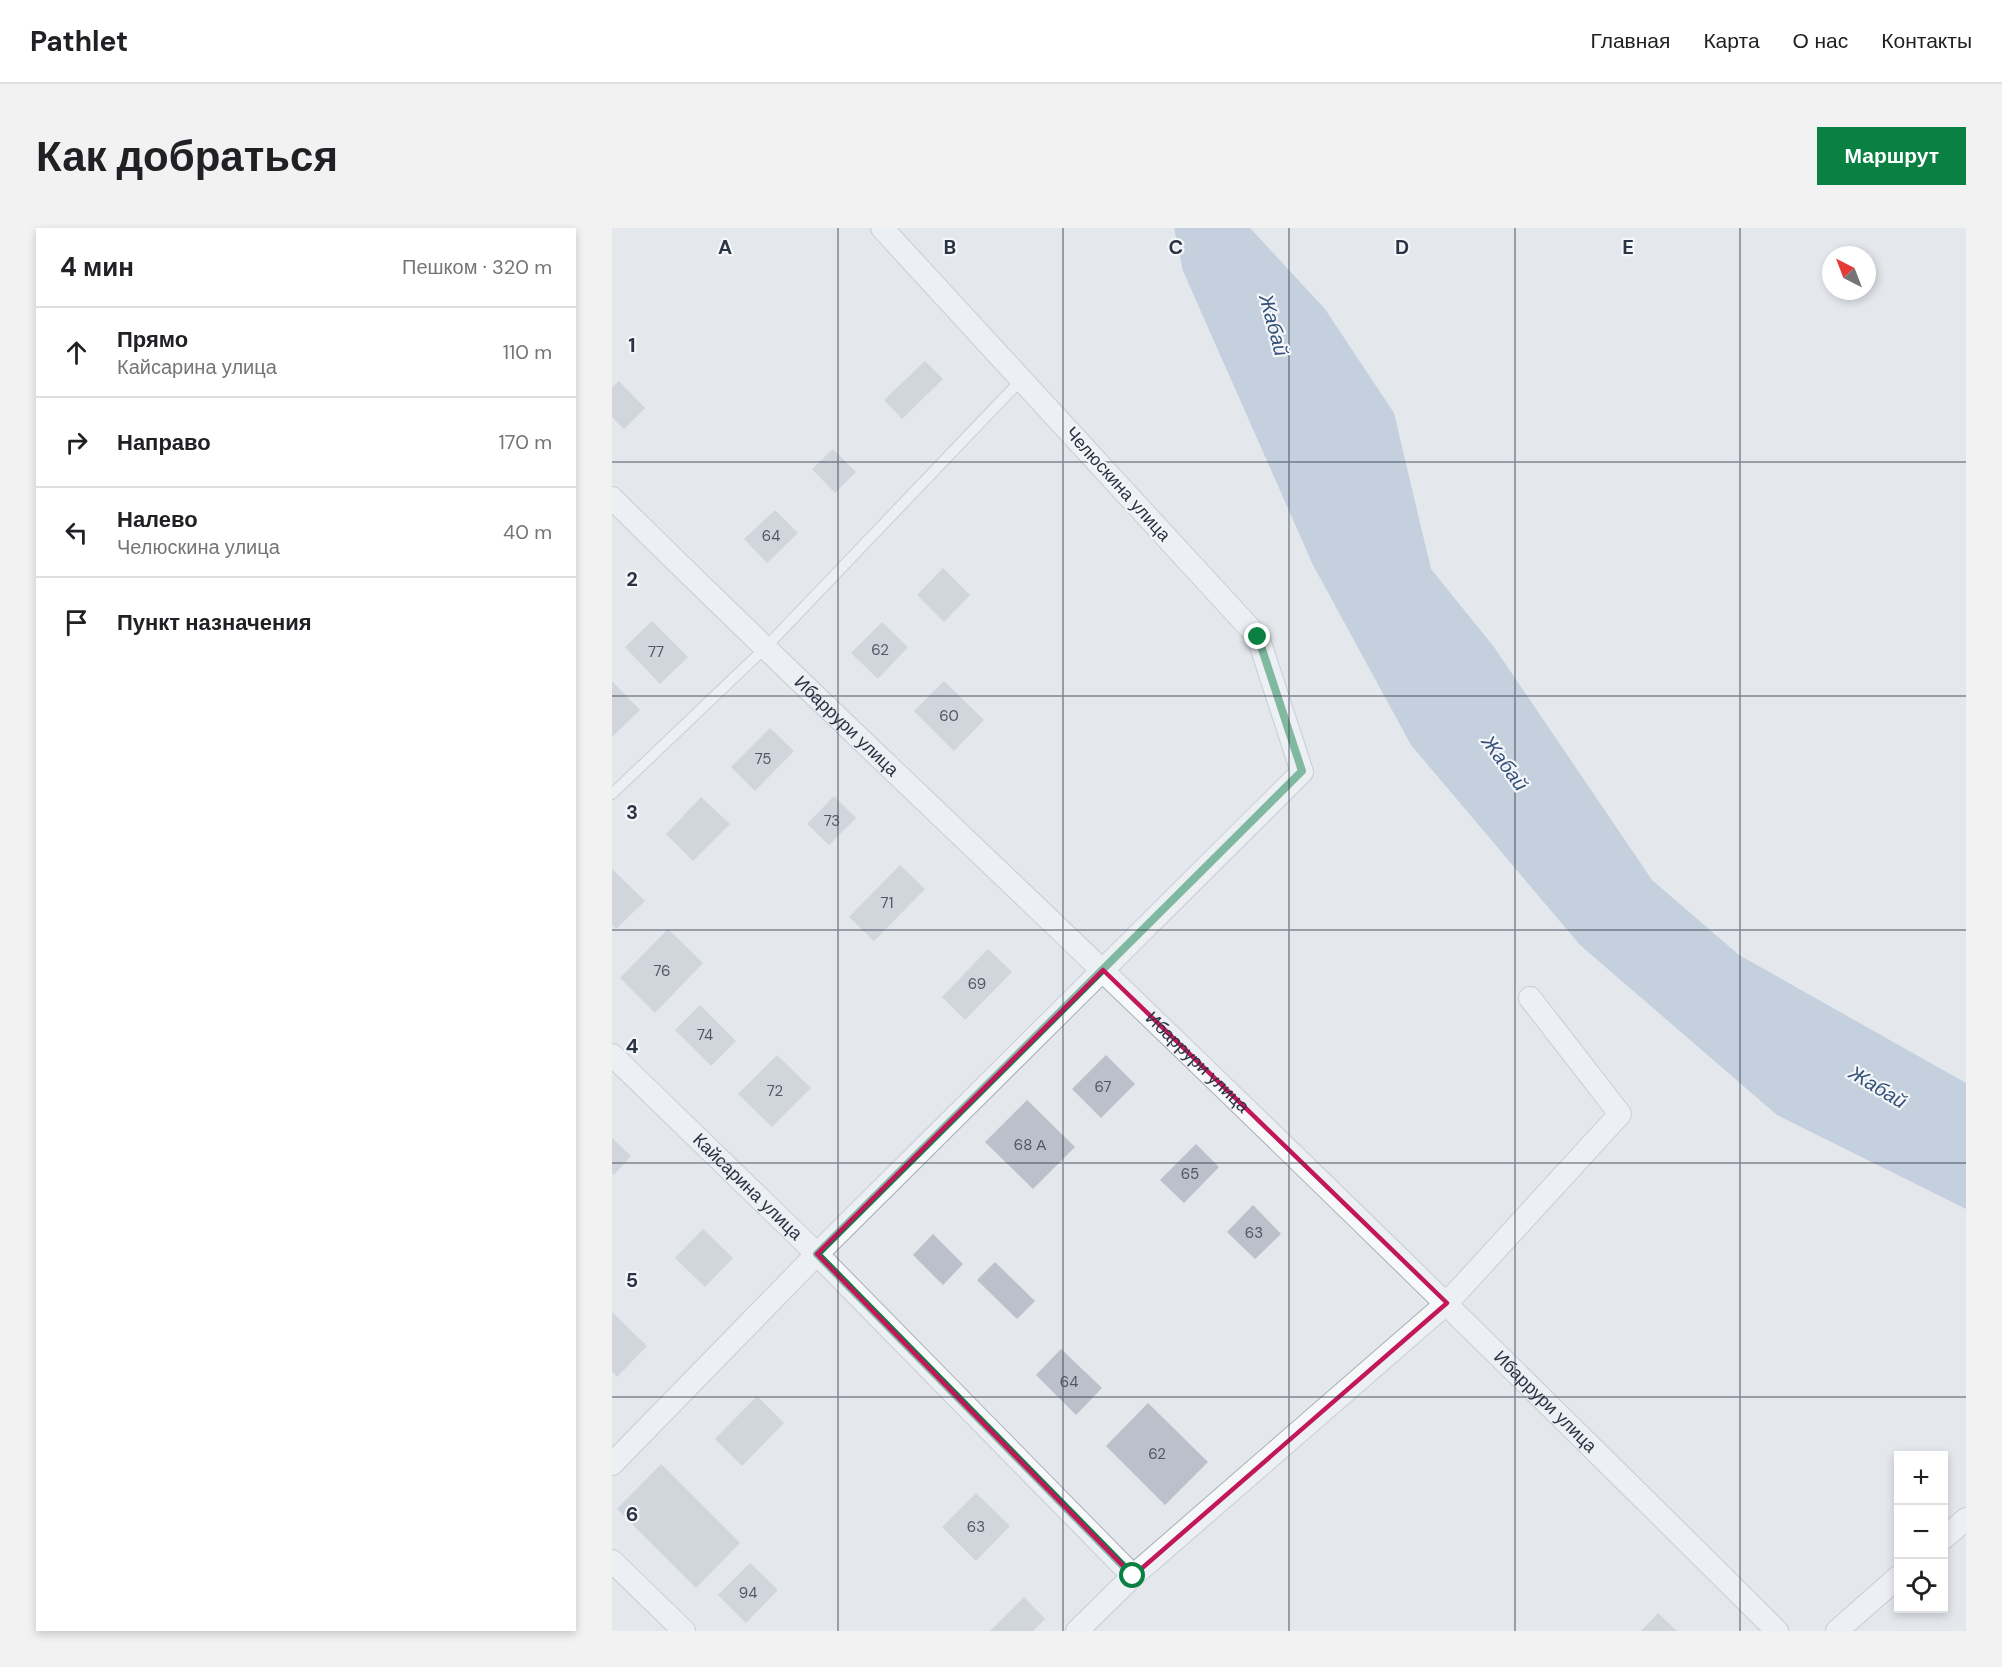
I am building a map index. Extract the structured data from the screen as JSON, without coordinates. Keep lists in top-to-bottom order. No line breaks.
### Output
{"streets":{"street":["Челюскина улица","Ибаррури улица","Кайсарина улица"]},"crossings":[["Челюскина улица","Ибаррури улица"]],"water":["Жабай"],"house_numbers":["64","62","77","60","75","73","71","76","69","74","67","72","68 А","65","63","64","62","63","94"],"north":"top left","page":{"header":"Pathlet","nav":["Главная","Карта","О нас","Контакты"],"buttons":"Маршрут","title":"Как добраться","heading":["4 мин","Пешком · 320 m"],"list":[["Прямо","Кайсарина улица","110 m"],["Направо","170 m"],["Налево","Челюскина улица","40 m"],"Пункт назначения"],"map_buttons":["+","−"]},"grid":{"columns":["A","B","C","D","E"],"rows":["1","2","3","4","5","6"]}}
